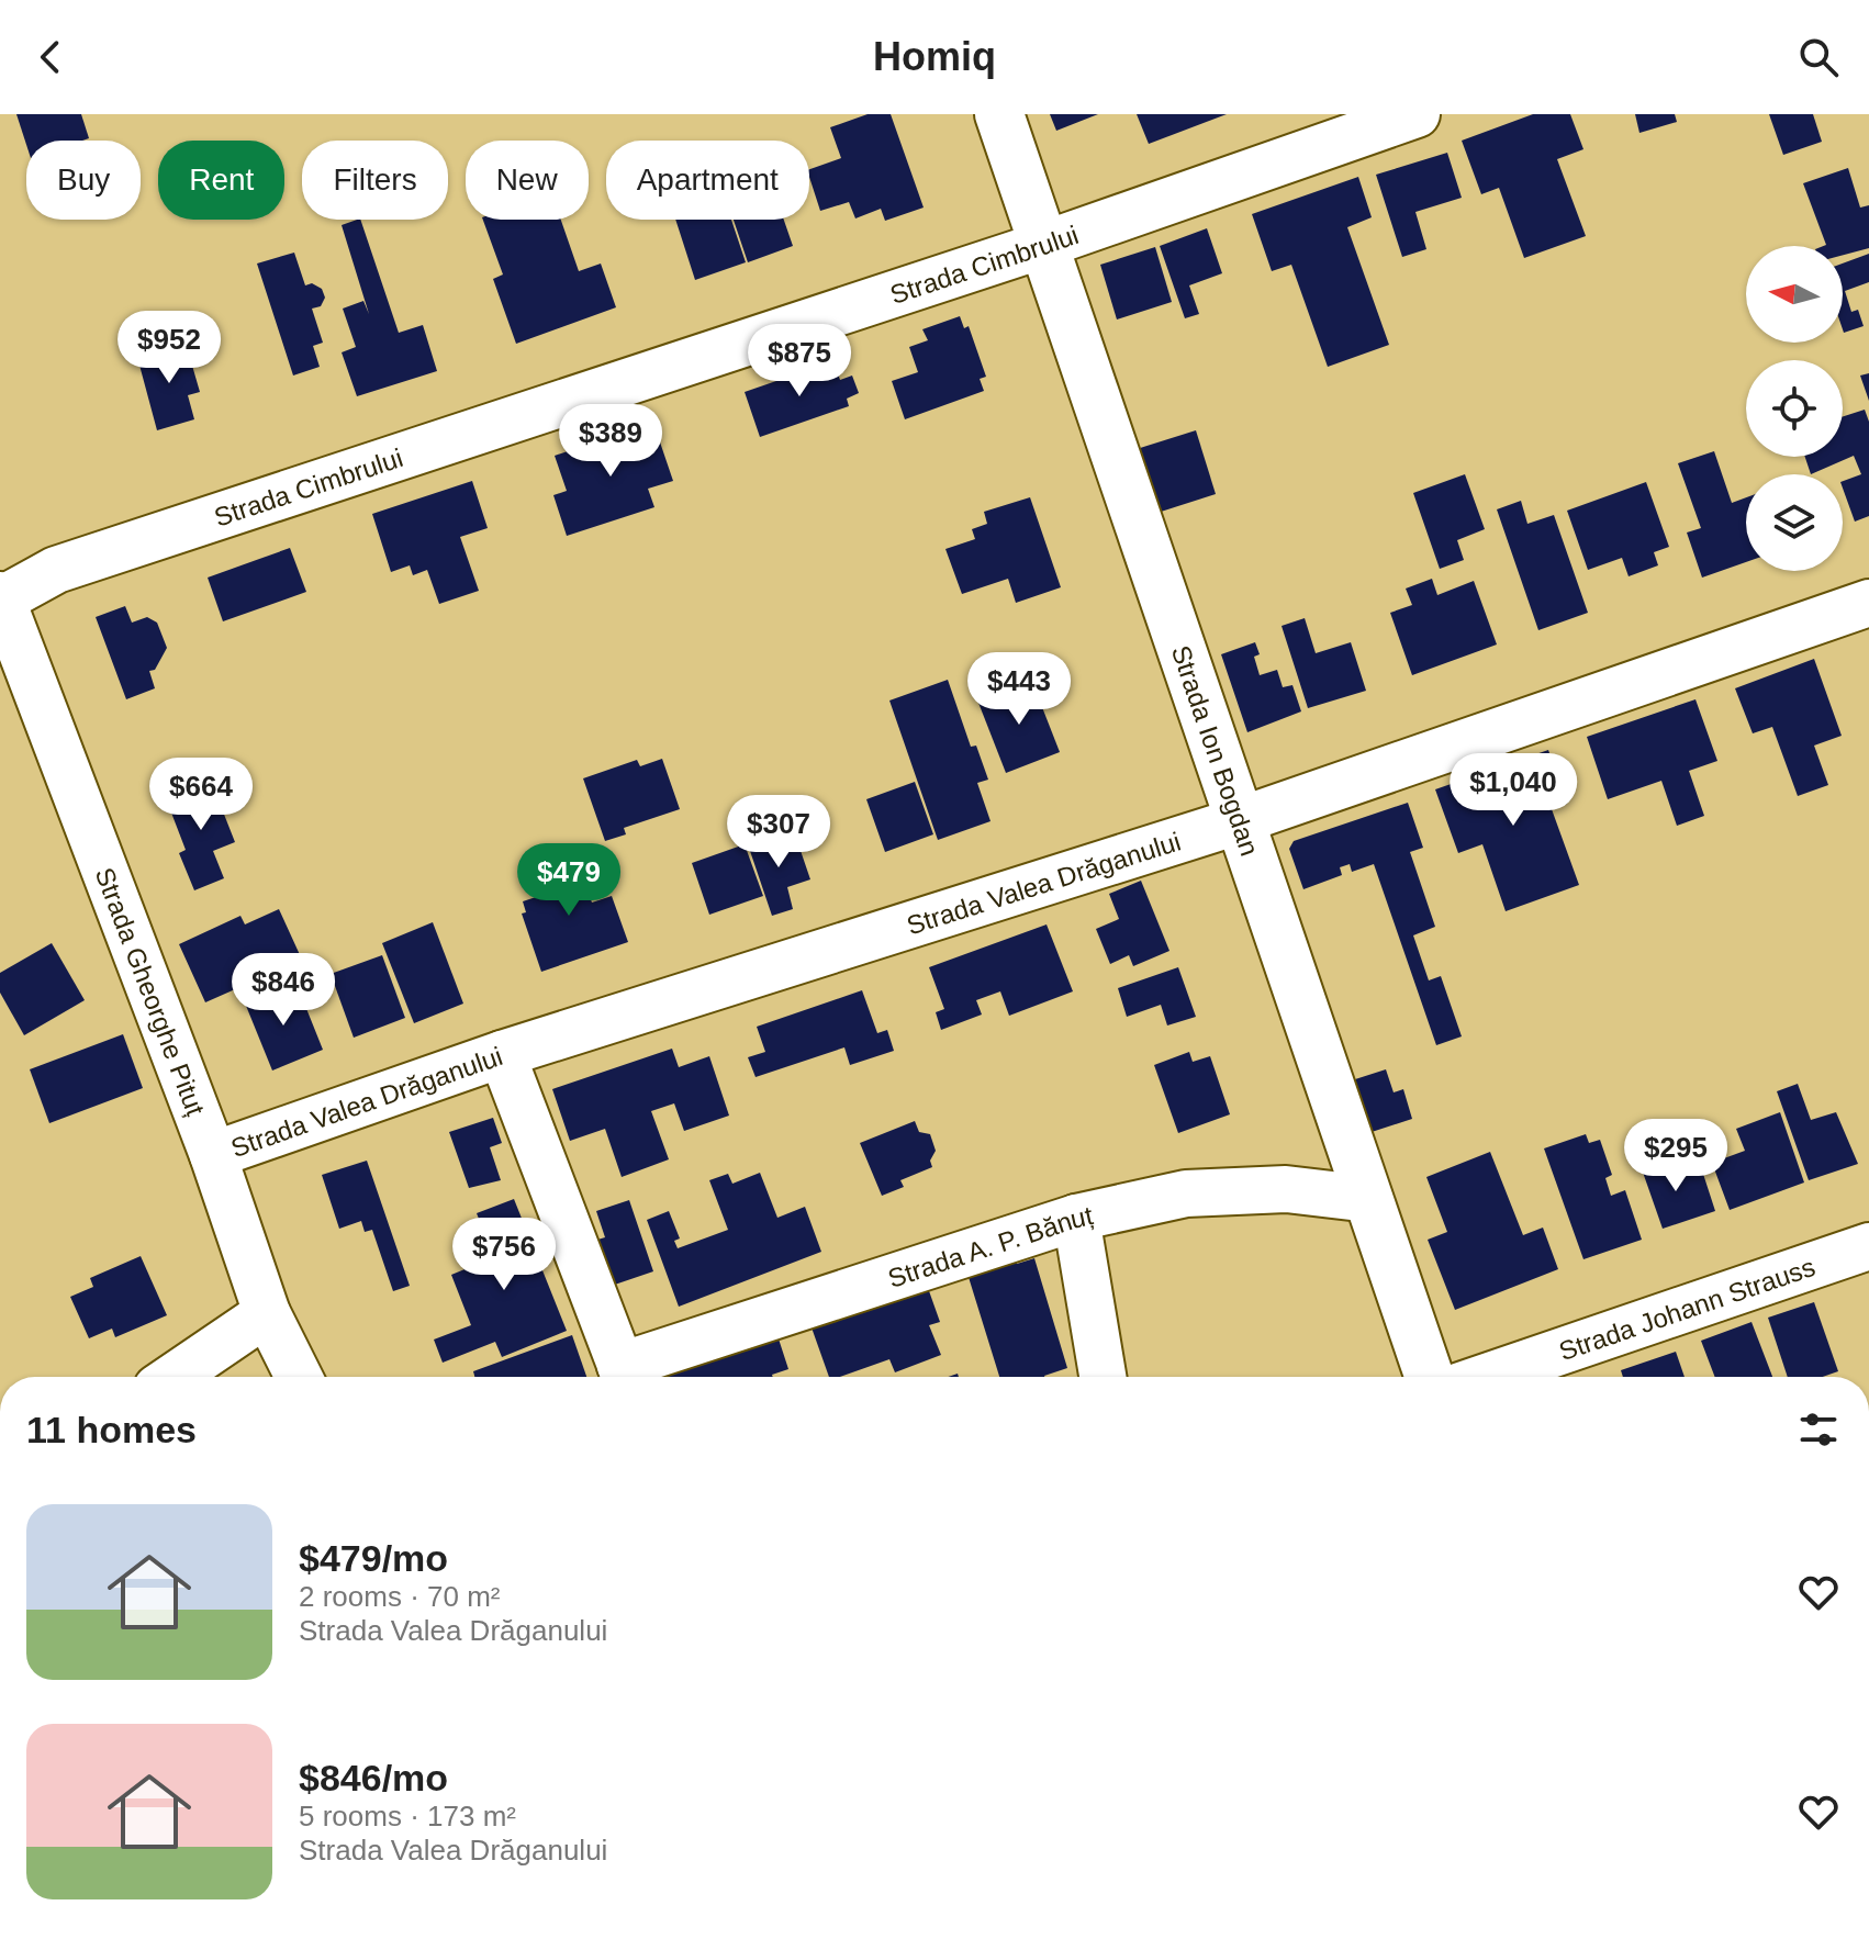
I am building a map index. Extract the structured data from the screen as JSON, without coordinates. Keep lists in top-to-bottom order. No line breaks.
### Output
{"streets":{"main road":["Strada Ion Bogdan"],"street":["Strada Cimbrului","Strada Valea Drăganului","Strada Gheorghe Pituț","Strada A. P. Bănuț","Strada Johann Strauss"]},"crossings":[["Strada Cimbrului","Strada Ion Bogdan"],["Strada Cimbrului","Strada Gheorghe Pituț"],["Strada Ion Bogdan","Strada Valea Drăganului"],["Strada Ion Bogdan","Strada A. P. Bănuț"],["Strada Valea Drăganului","Strada Gheorghe Pituț"]],"north":"left","page":{"header":"Homiq","chip":["Buy","Rent","Filters","New","Apartment"],"price":["$952","$875","$389","$443","$1,040","$664","$307","$479","$846","$295","$756"],"heading":"11 homes","list":[{"name":"$479/mo","note":"2 rooms · 70 m² · Strada Valea Drăganului"},{"name":"$846/mo","note":"5 rooms · 173 m² · Strada Valea Drăganului"}]}}
